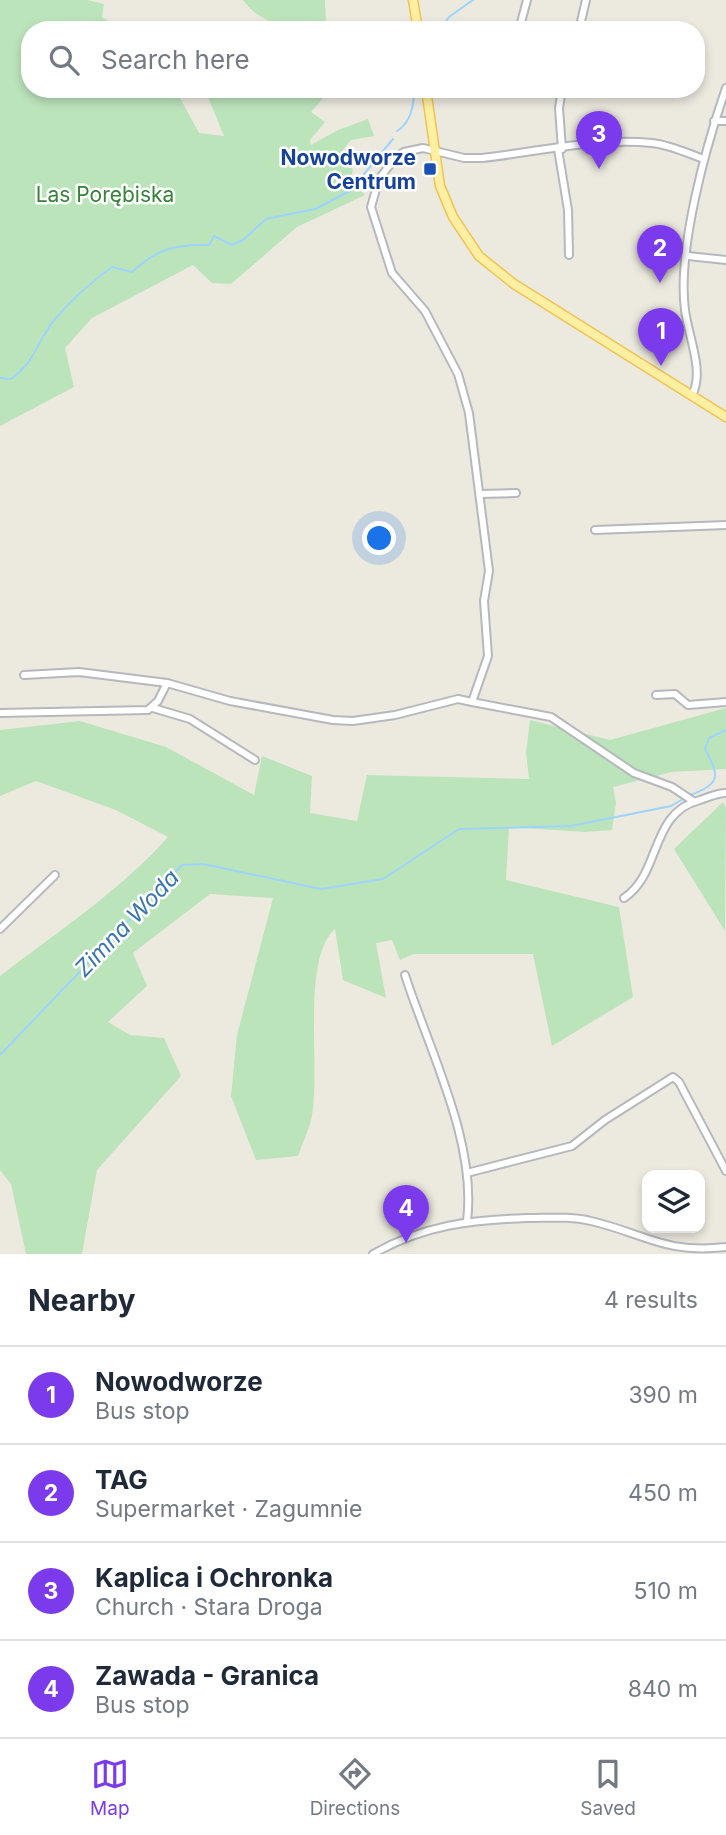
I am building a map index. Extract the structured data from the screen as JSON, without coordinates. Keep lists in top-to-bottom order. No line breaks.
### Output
{"water":["Zimna Woda"],"parks":["Las Porębiska"],"places":{"transit":["Nowodworze Centrum"]},"page":{"search":"Search here","pins":["3","2","1","4"],"heading":["Nearby","4 results"],"list":[{"mark":"1","name":"Nowodworze","note":"Bus stop","value":"390 m"},{"mark":"2","name":"TAG","note":"Supermarket · Zagumnie","value":"450 m"},{"mark":"3","name":"Kaplica i Ochronka","note":"Church · Stara Droga","value":"510 m"},{"mark":"4","name":"Zawada - Granica","note":"Bus stop","value":"840 m"}],"nav":["Map","Directions","Saved"]}}
